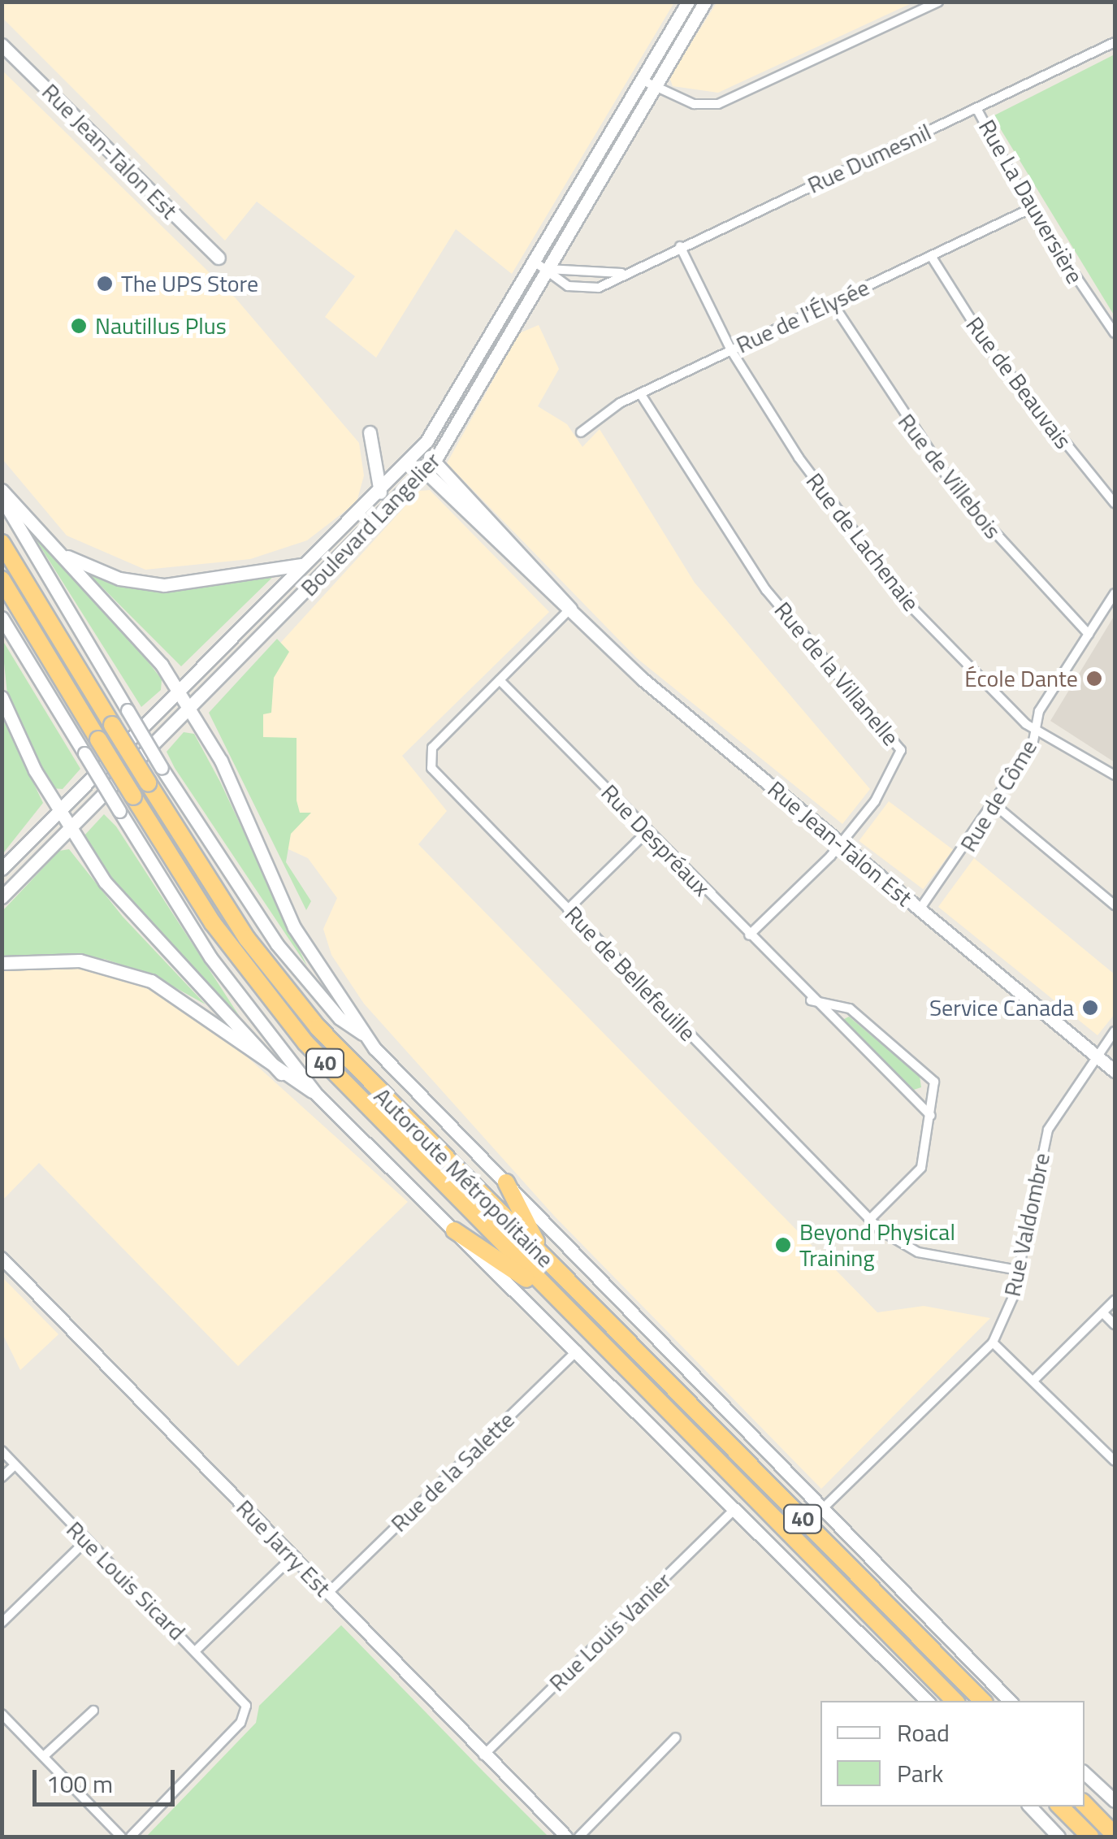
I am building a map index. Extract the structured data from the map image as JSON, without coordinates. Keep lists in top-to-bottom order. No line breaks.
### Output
{"streets":{"highway":["40","Autoroute Métropolitaine"],"main road":["Rue Jean-Talon Est","Boulevard Langelier"],"street":["Rue Dumesnil","Rue La Dauversière","Rue de l'Élysée","Rue de Beauvais","Rue de Villebois","Rue de Lachenaie","Rue de la Villanelle","Rue de Côme","Rue Despréaux","Rue de Bellefeuille","Rue Valdombre","Rue de la Salette","Rue Jarry Est","Rue Louis Sicard","Rue Louis Vanier"]},"crossings":[["Rue Jean-Talon Est","Boulevard Langelier"],["Rue Jean-Talon Est","Rue de la Villanelle"],["Rue Jean-Talon Est","Rue de Côme"],["Rue Jean-Talon Est","Rue de Bellefeuille"],["Rue Jean-Talon Est","Rue Valdombre"],["Rue Dumesnil","Rue La Dauversière"],["Rue Dumesnil","Boulevard Langelier"],["Rue Dumesnil","Rue de Lachenaie"],["Rue La Dauversière","Rue de l'Élysée"],["Rue de l'Élysée","Rue de Beauvais"],["Rue de l'Élysée","Rue de Villebois"],["Rue de l'Élysée","Rue de Lachenaie"],["Rue de l'Élysée","Rue de la Villanelle"],["Rue de Villebois","Rue de Côme"],["Rue de Lachenaie","Rue de Côme"],["Rue de la Villanelle","Rue Despréaux"],["Rue Despréaux","Rue de Bellefeuille"],["Rue de Bellefeuille","Rue Valdombre"],["Rue de la Salette","Rue Jarry Est"],["Rue Jarry Est","Rue Louis Vanier"]],"places":["The UPS Store","Nautillus Plus","École Dante","Service Canada","Beyond Physical Training"],"legend":["Road","Park"],"scale_bar":"100 m"}
